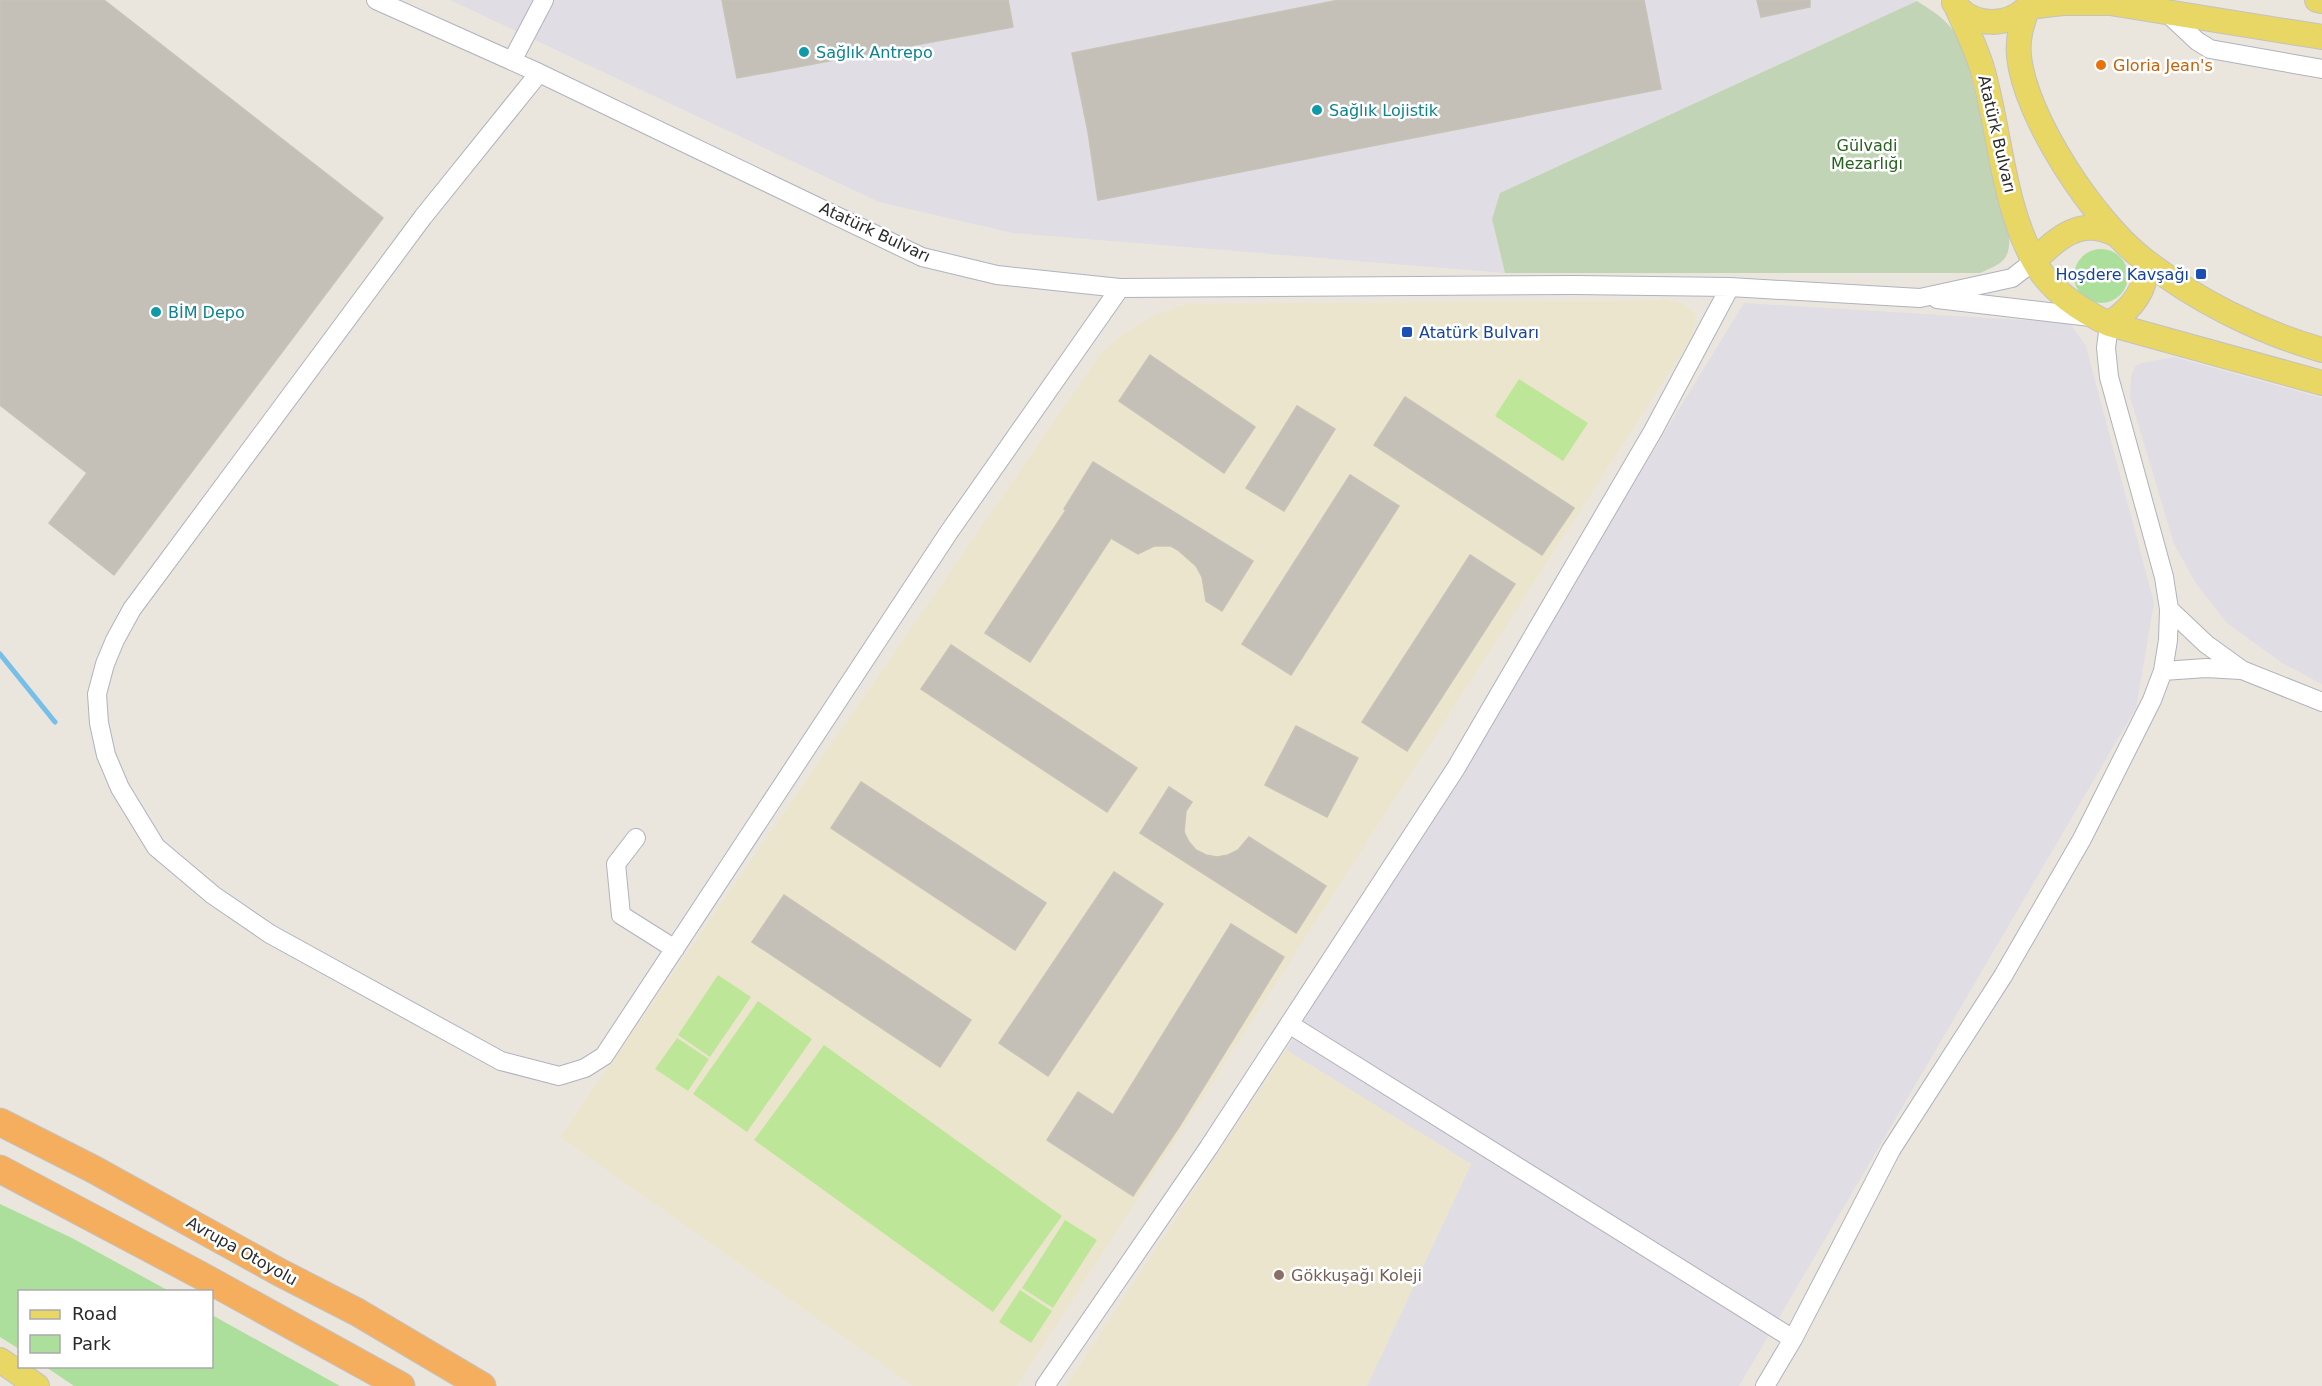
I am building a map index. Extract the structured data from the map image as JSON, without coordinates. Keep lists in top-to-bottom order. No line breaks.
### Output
{"streets":{"highway":["Avrupa Otoyolu"],"main road":["Atatürk Bulvarı"]},"parks":["Gülvadi Mezarlığı"],"places":{"other":["Sağlık Antrepo","Gloria Jean's","Sağlık Lojistik","BİM Depo","Gökkuşağı Koleji"],"transit":["Hoşdere Kavşağı","Atatürk Bulvarı"]},"legend":["Road","Park"]}
